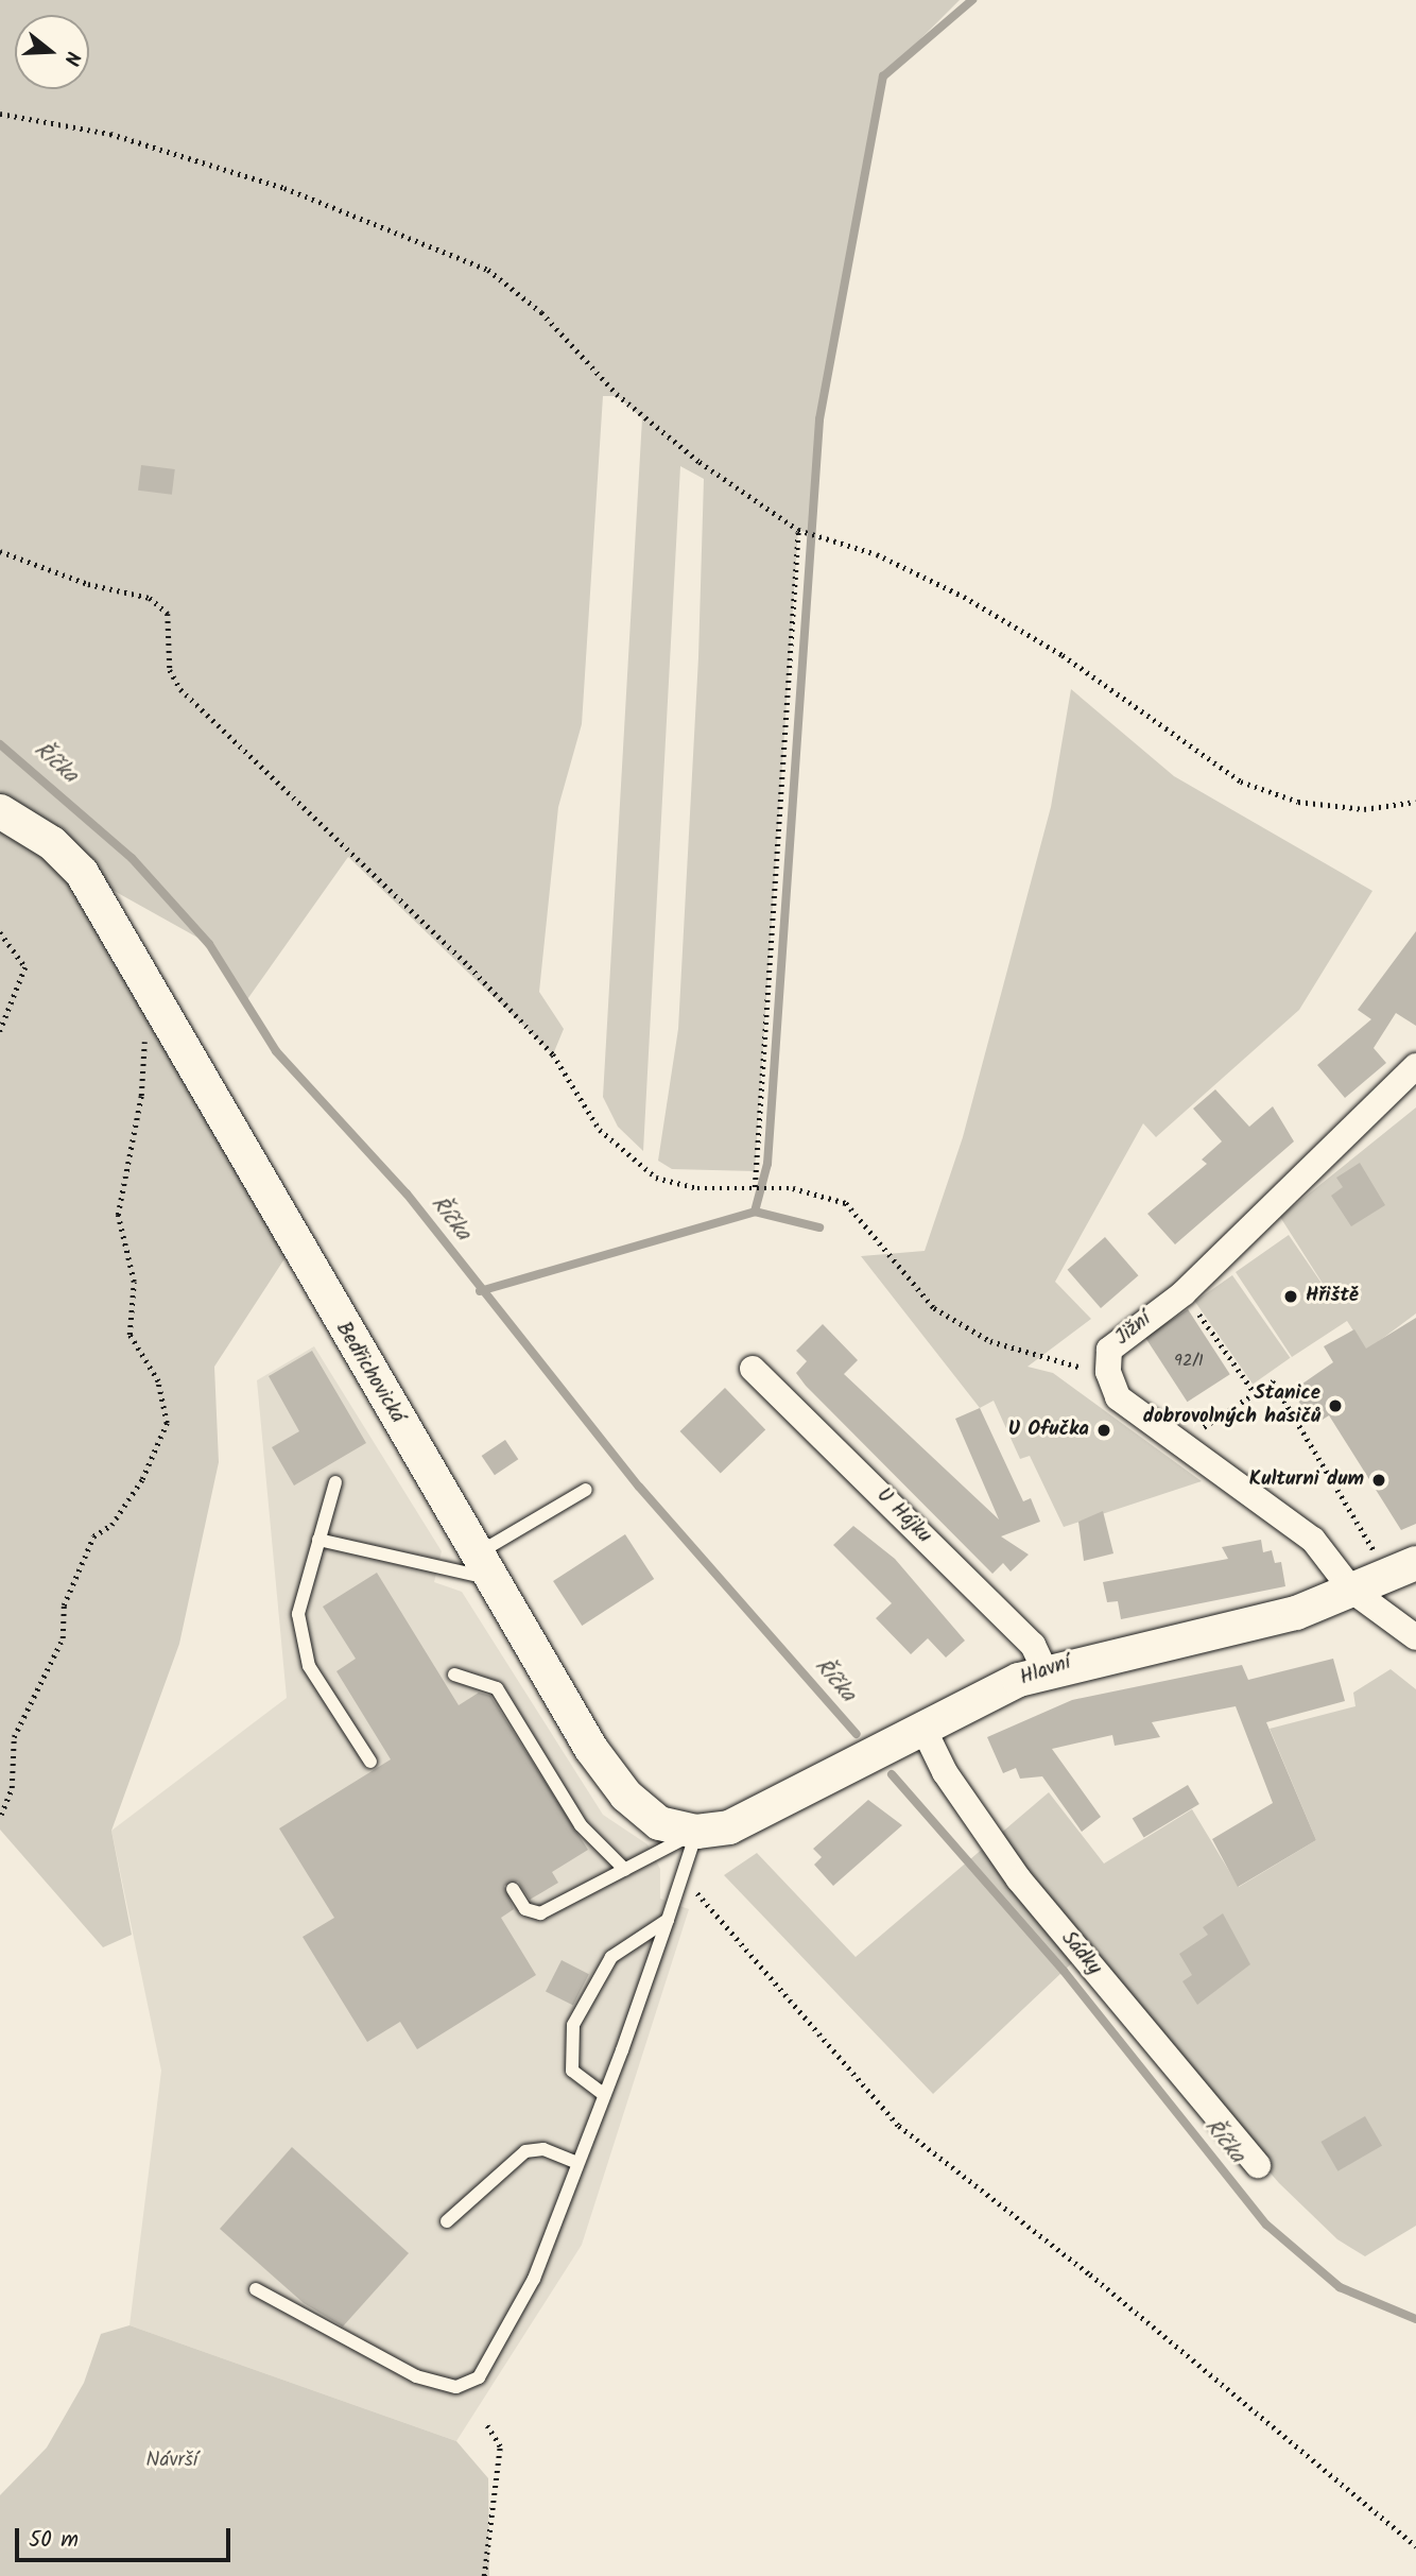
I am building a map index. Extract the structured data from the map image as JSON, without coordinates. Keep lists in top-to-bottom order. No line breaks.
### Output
{"streets":{"street":["Jižní","Bedřichovická","U Hájku","Hlavní","Sádky"]},"crossings":[["Jižní","Hlavní"],["Bedřichovická","Hlavní"],["U Hájku","Hlavní"],["Hlavní","Sádky"]],"water":["Říčka"],"parks":["Návrší"],"places":["Hřiště","Stanice dobrovolných hasičů","U Ofučka","Kulturni dum"],"house_numbers":["92/1"],"scale_bar":"50 m","north":"right"}
